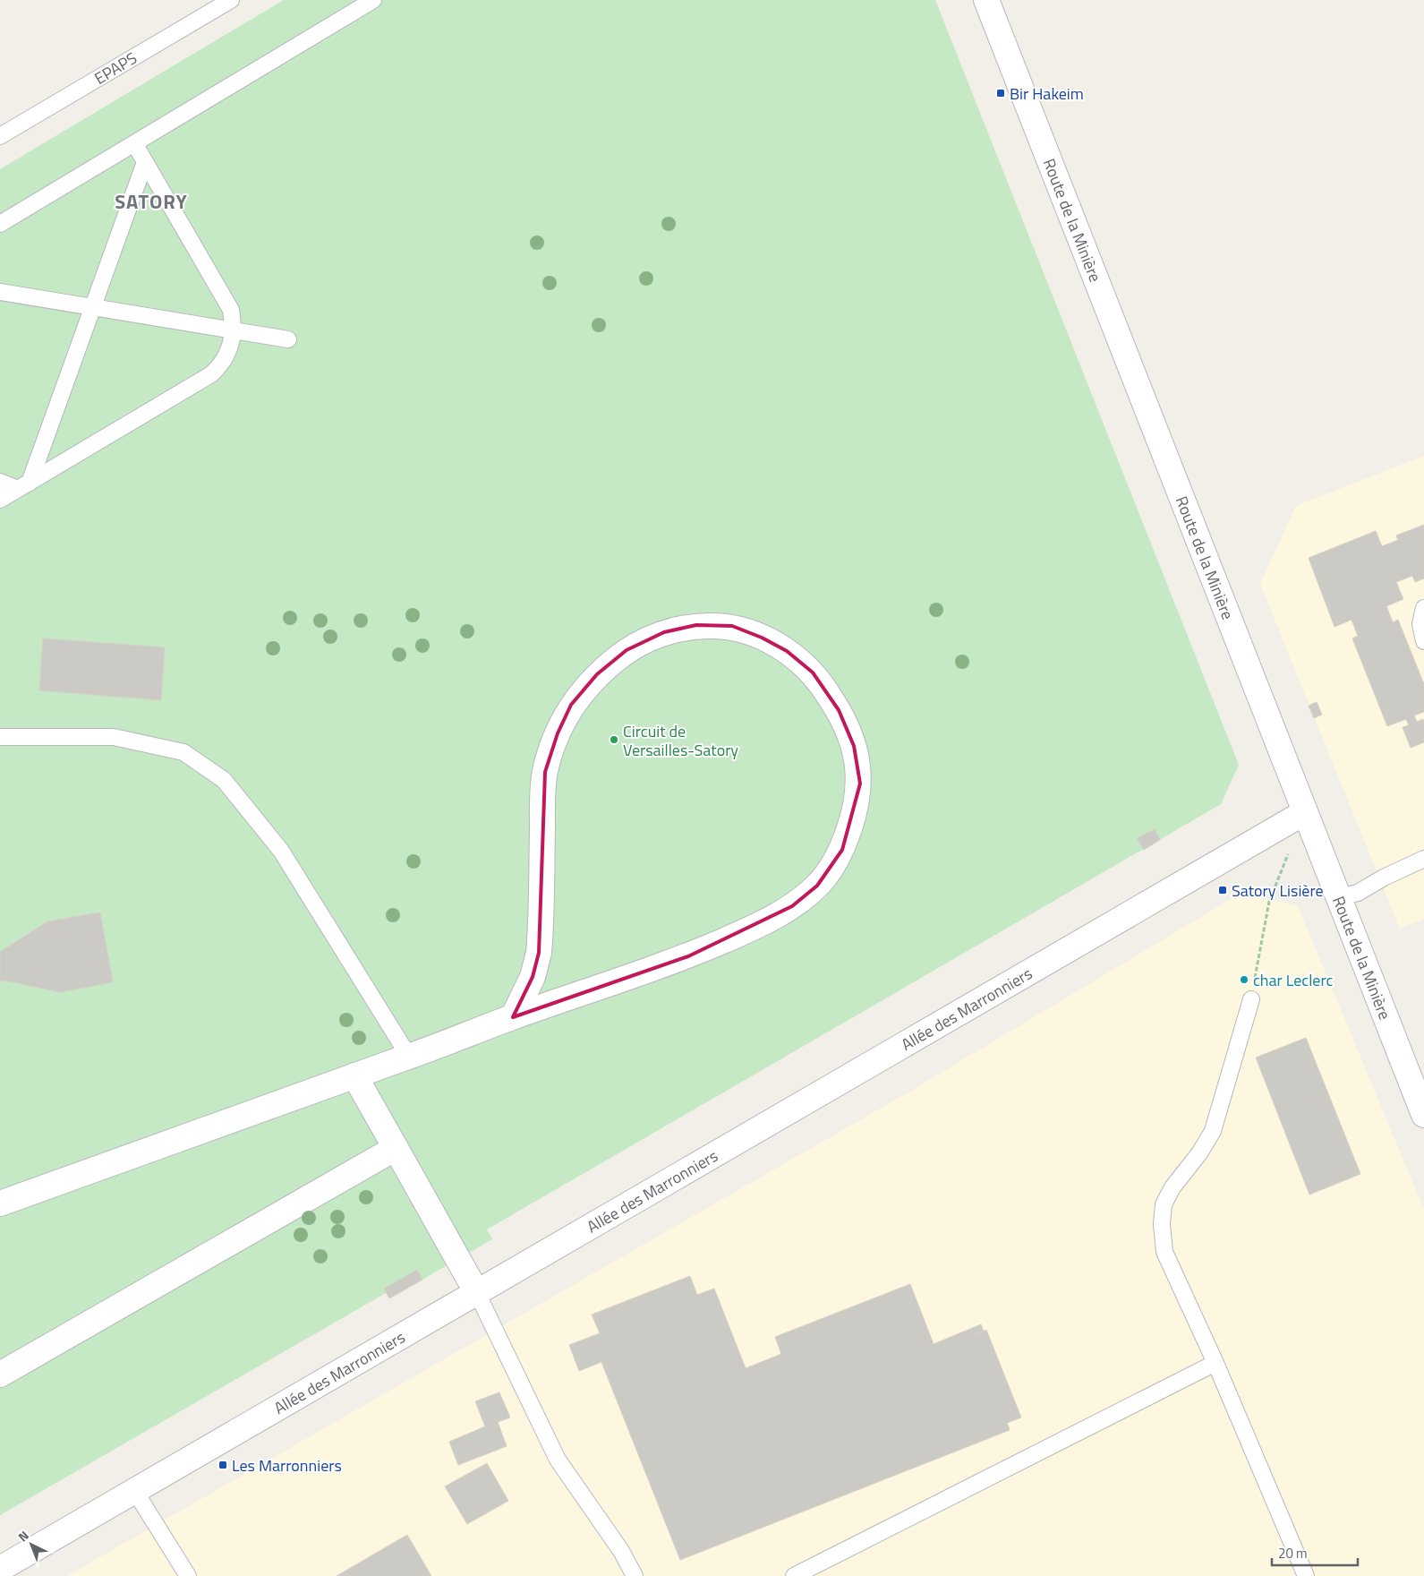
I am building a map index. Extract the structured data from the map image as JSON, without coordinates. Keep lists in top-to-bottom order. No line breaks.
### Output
{"streets":{"street":["Route de la Minière","Allée des Marronniers"],"lane":["EPAPS"]},"crossings":[["Route de la Minière","Allée des Marronniers"]],"districts":["SATORY"],"places":{"transit":["Bir Hakeim","Satory Lisière","Les Marronniers"],"other":["Circuit de Versailles-Satory","char Leclerc"]},"scale_bar":"20 m","north":"top left"}
